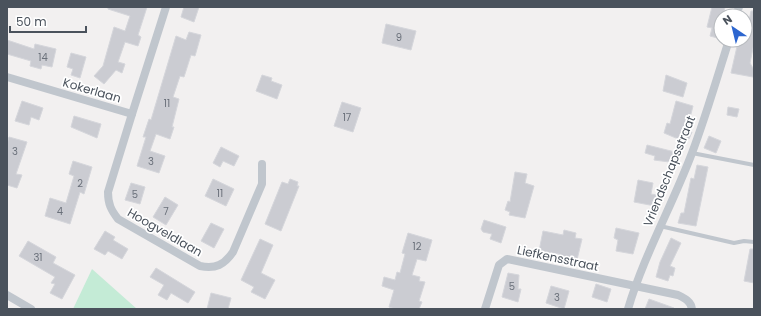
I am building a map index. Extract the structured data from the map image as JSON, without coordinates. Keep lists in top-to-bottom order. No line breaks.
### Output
{"streets":{"street":["Kokerlaan","Vriendschapsstraat","Hoogveldlaan","Liefkensstraat"]},"crossings":[["Kokerlaan","Hoogveldlaan"],["Vriendschapsstraat","Liefkensstraat"]],"house_numbers":["9","14","11","17","3","3","2","11","5","4","7","12","31","5","3"],"scale_bar":"50 m","north":"top left"}
